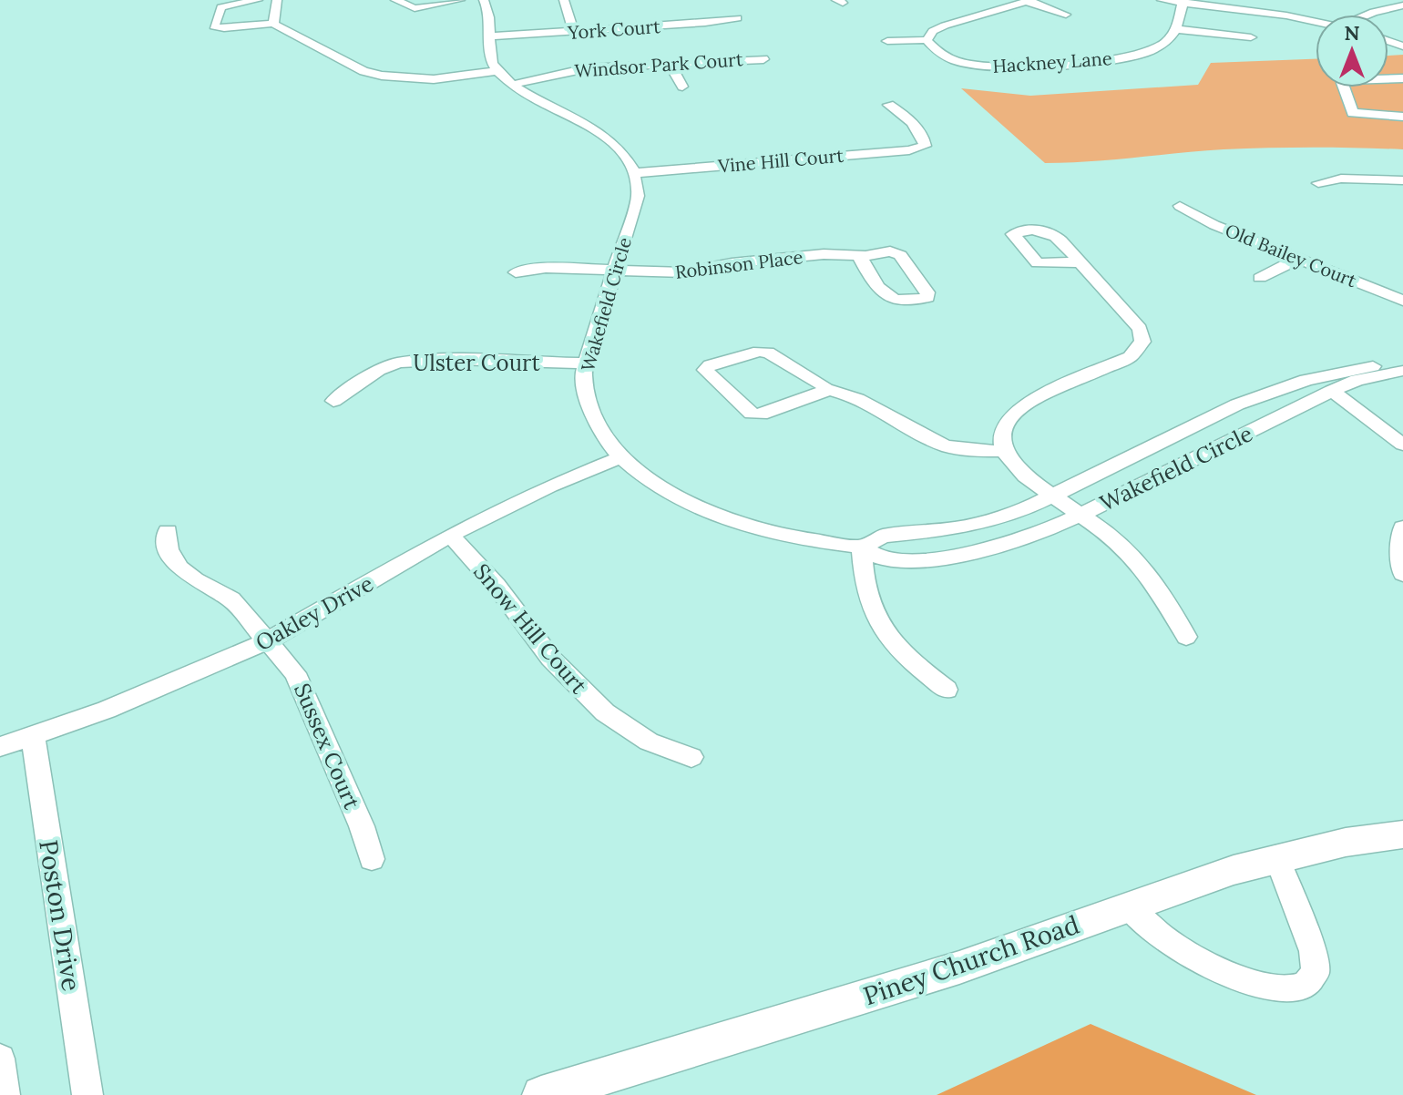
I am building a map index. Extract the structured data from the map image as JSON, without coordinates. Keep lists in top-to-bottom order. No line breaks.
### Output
{"streets":{"street":["York Court","Hackney Lane","Windsor Park Court","Vine Hill Court","Old Bailey Court","Robinson Place","Wakefield Circle","Ulster Court","Oakley Drive","Snow Hill Court","Sussex Court","Poston Drive","Piney Church Road"]},"crossings":[["Vine Hill Court","Wakefield Circle"],["Robinson Place","Wakefield Circle"],["Wakefield Circle","Ulster Court"],["Wakefield Circle","Oakley Drive"],["Oakley Drive","Snow Hill Court"],["Oakley Drive","Sussex Court"],["Oakley Drive","Poston Drive"]],"north":"top"}
